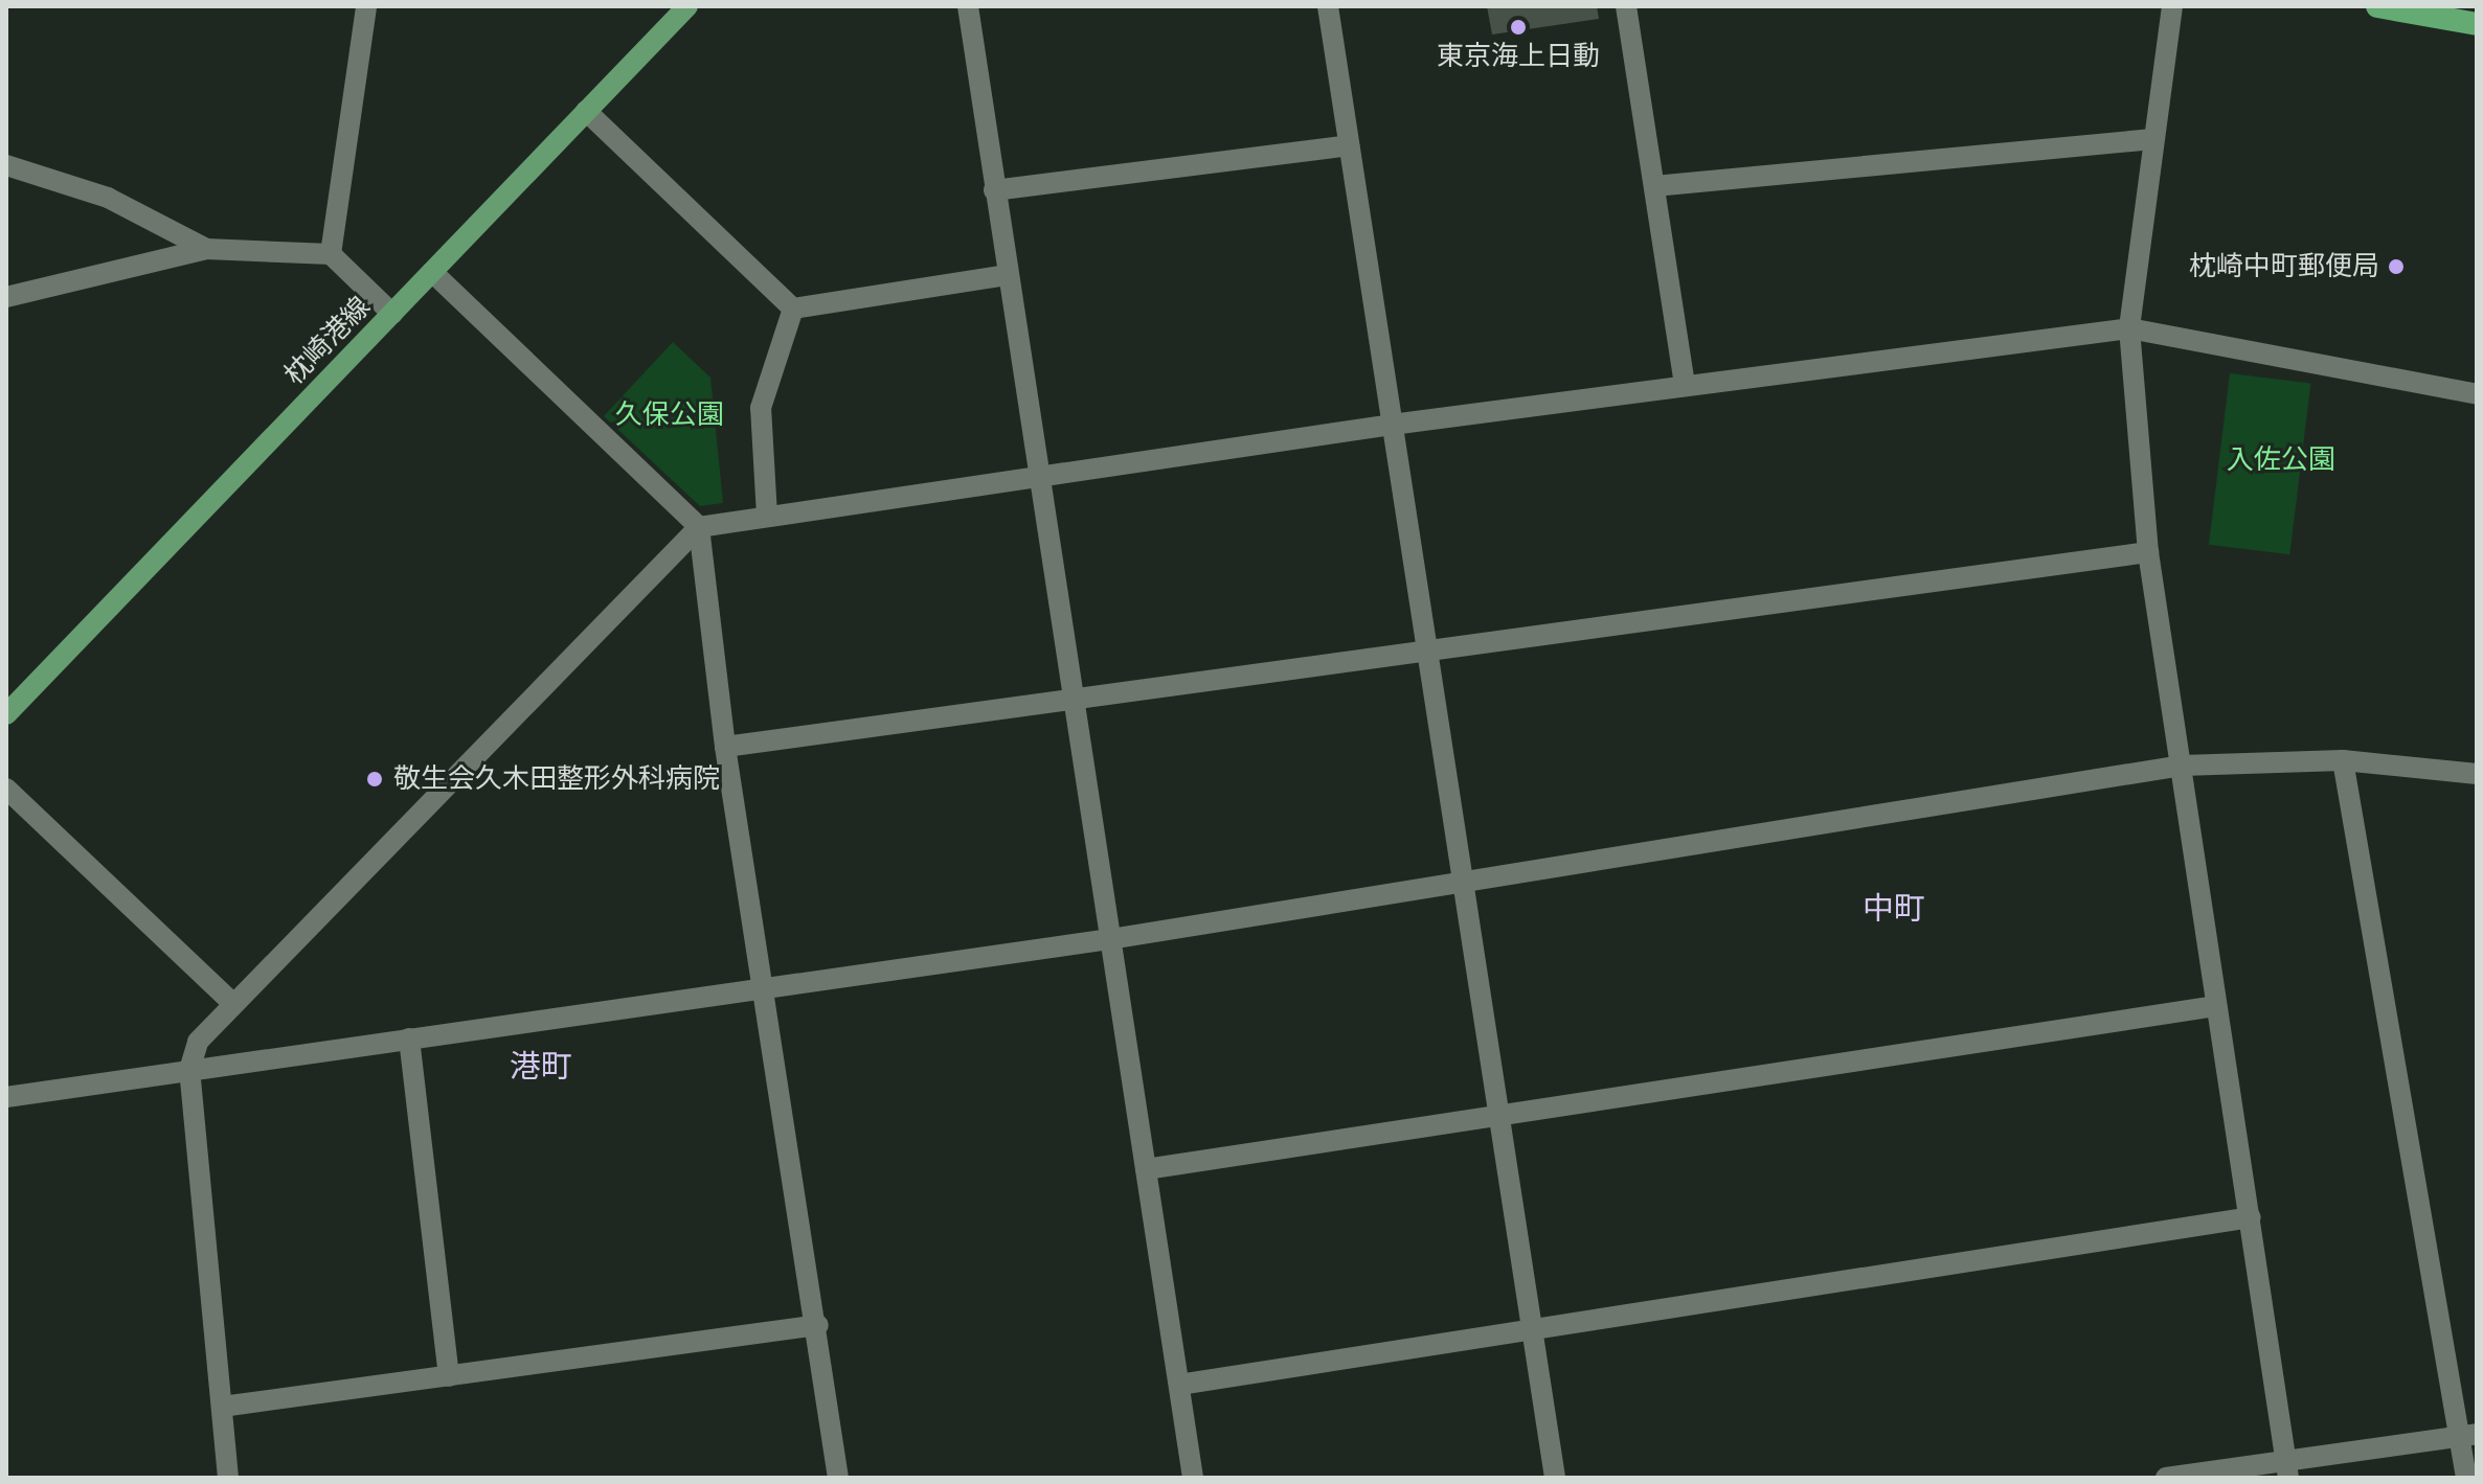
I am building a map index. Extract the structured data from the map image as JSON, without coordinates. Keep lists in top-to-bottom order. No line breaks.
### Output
{"streets":{"main road":["枕崎港線"]},"districts":["中町","港町"],"parks":["久保公園","入佐公園"],"places":["東京海上日動","枕崎中町郵便局","敬生会久木田整形外科病院"]}
